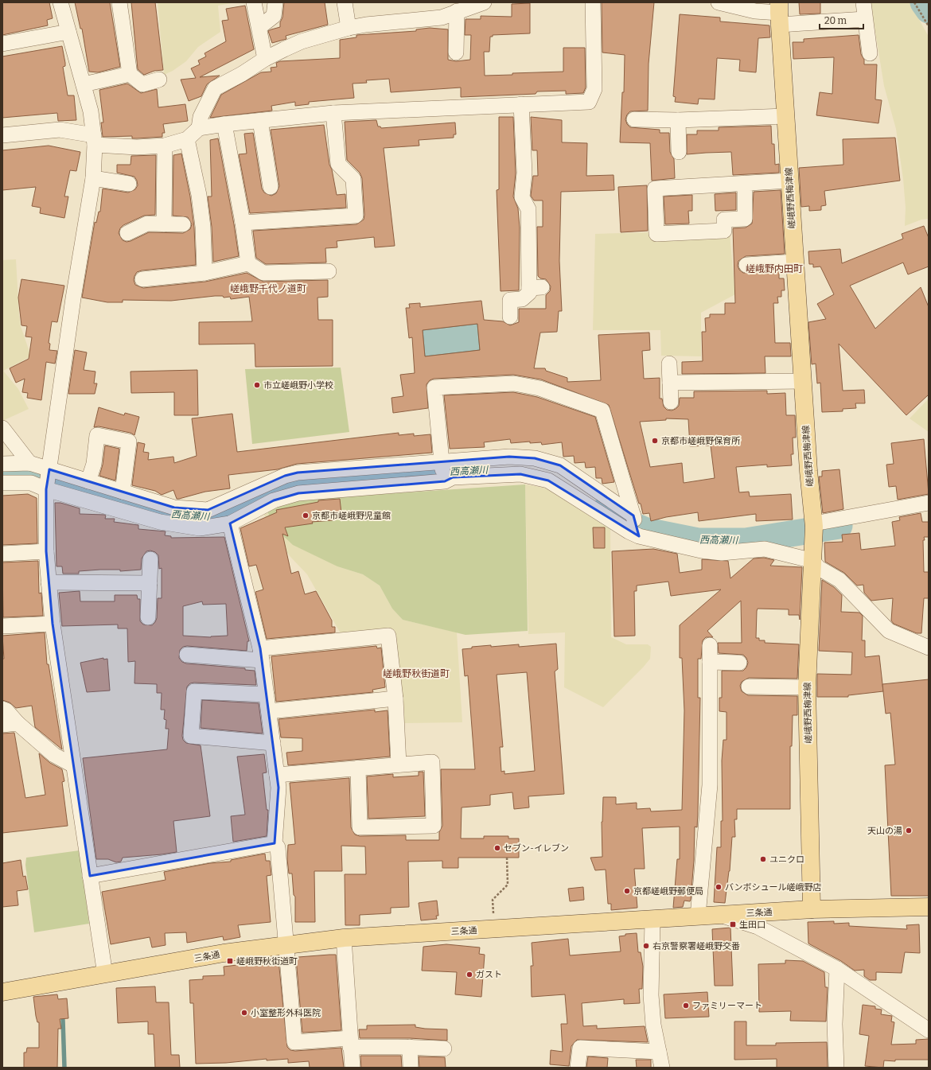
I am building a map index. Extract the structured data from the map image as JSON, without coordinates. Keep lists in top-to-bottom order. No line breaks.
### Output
{"streets":{"main road":["嵯峨野西梅津線","三条通"]},"crossings":[["嵯峨野西梅津線","三条通"]],"districts":["嵯峨野内田町","嵯峨野千代ノ道町","嵯峨野秋街道町"],"water":["西高瀬川"],"places":{"other":["市立嵯峨野小学校","京都市嵯峨野保育所","京都市嵯峨野児童館","天山の湯","セブン-イレブン","ユニクロ","バンボシュール嵯峨野店","京都嵯峨野郵便局","右京警察署嵯峨野交番","ガスト","ファミリーマート","小室整形外科医院"],"transit":["生田口","嵯峨野秋街道町"]},"scale_bar":"20 m"}
